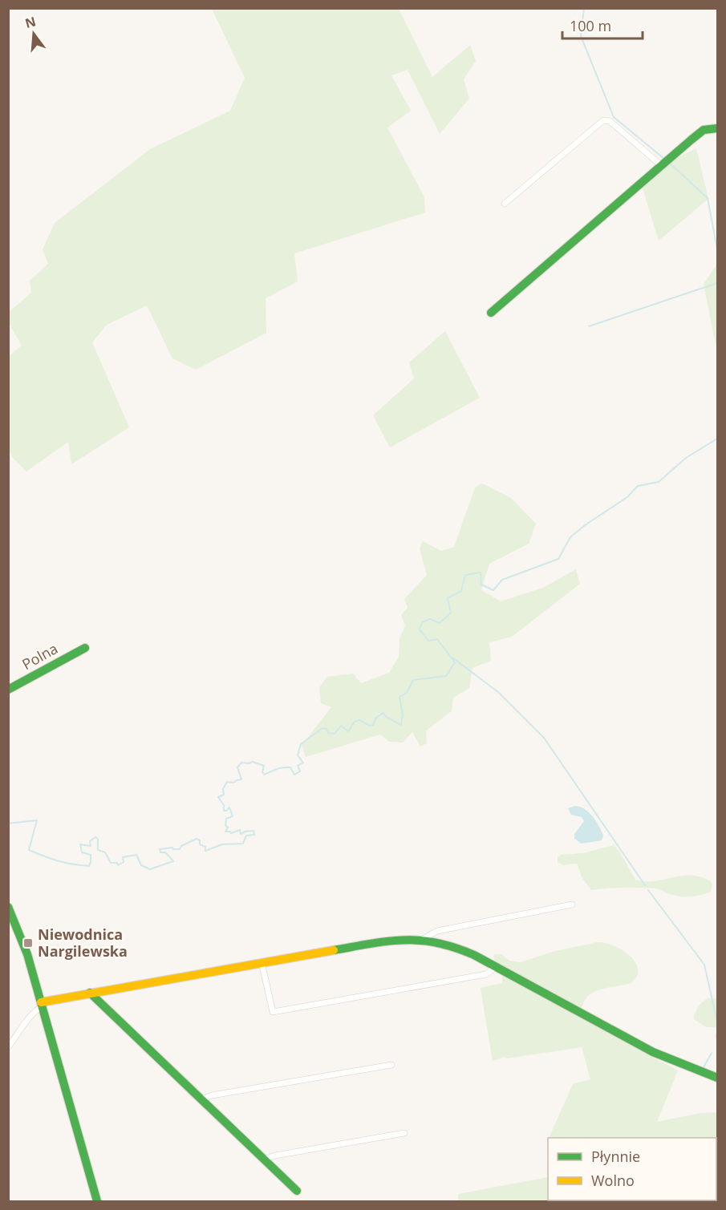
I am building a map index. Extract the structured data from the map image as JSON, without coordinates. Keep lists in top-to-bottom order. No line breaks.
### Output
{"streets":{"street":["Polna"]},"places":{"transit":["Niewodnica Nargilewska"]},"legend":["Płynnie","Wolno"],"scale_bar":"100 m","north":"top"}
